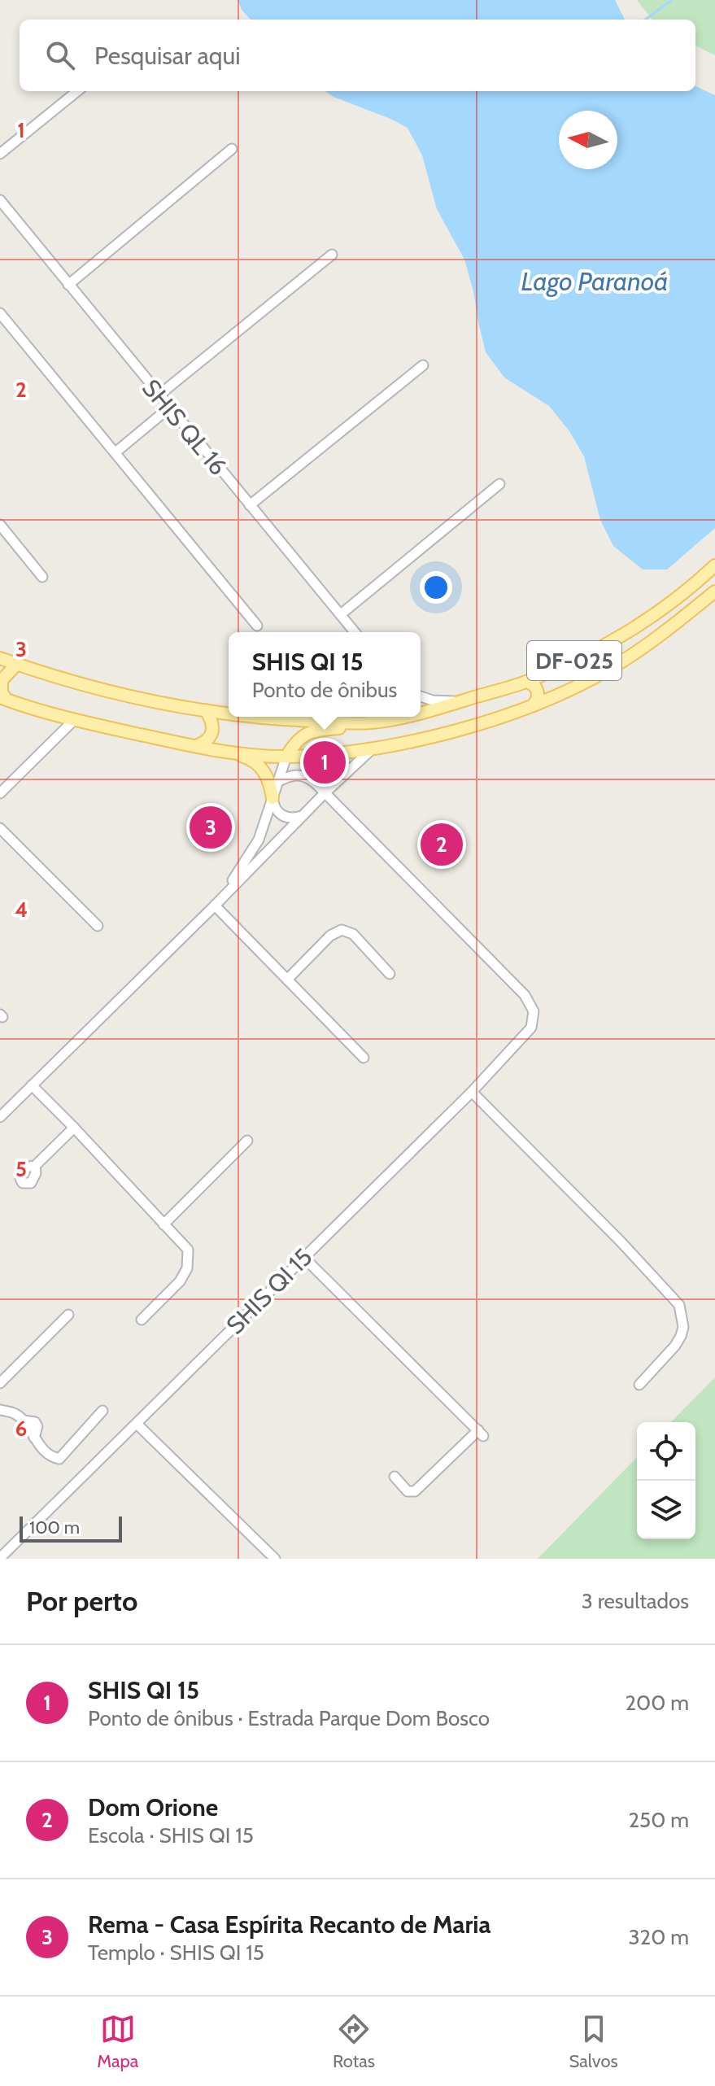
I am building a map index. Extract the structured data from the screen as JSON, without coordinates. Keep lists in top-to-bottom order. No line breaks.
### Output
{"streets":{"main road":["DF-025"],"street":["SHIS QL 16","SHIS QI 15"]},"water":["Lago Paranoá"],"scale_bar":"100 m","north":"left","page":{"search":"Pesquisar aqui","popup":["SHIS QI 15","Ponto de ônibus"],"pins":["1","3","2"],"scale":"100 m","heading":["Por perto","3 resultados"],"list":[{"mark":"1","name":"SHIS QI 15","note":"Ponto de ônibus · Estrada Parque Dom Bosco","value":"200 m"},{"mark":"2","name":"Dom Orione","note":"Escola · SHIS QI 15","value":"250 m"},{"mark":"3","name":"Rema - Casa Espírita Recanto de Maria","note":"Templo · SHIS QI 15","value":"320 m"}],"nav":["Mapa","Rotas","Salvos"]},"grid":{"rows":["1","2","3","4","5","6"]}}
